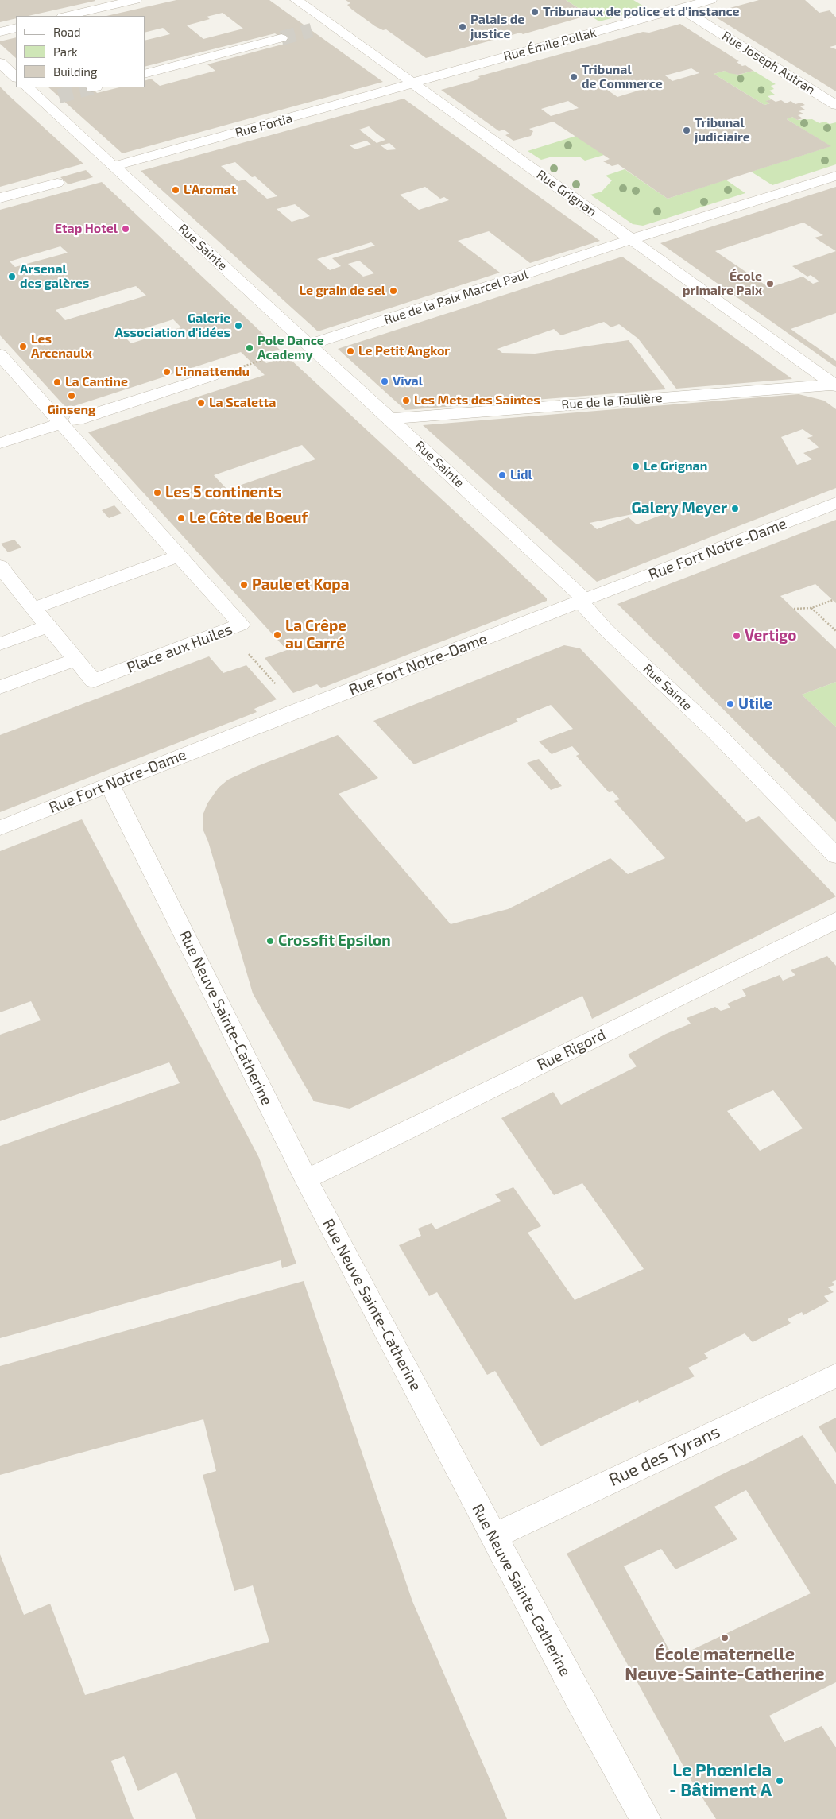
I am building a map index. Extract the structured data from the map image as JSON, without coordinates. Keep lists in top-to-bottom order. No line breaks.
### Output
{"streets":{"street":["Rue Émile Pollak","Rue Joseph Autran","Rue Fortia","Rue Grignan","Rue Sainte","Rue de la Paix Marcel Paul","Rue de la Taulière","Rue Fort Notre-Dame","Place aux Huiles","Rue Neuve Sainte-Catherine","Rue Rigord","Rue des Tyrans"]},"crossings":[["Rue Émile Pollak","Rue Joseph Autran"],["Rue Émile Pollak","Rue Fortia"],["Rue Émile Pollak","Rue Grignan"],["Rue Fortia","Rue Grignan"],["Rue Fortia","Rue Sainte"],["Rue Grignan","Rue de la Paix Marcel Paul"],["Rue Grignan","Rue de la Taulière"],["Rue Sainte","Rue de la Paix Marcel Paul"],["Rue Sainte","Rue de la Taulière"],["Rue Sainte","Rue Fort Notre-Dame"],["Rue Fort Notre-Dame","Rue Neuve Sainte-Catherine"],["Rue Neuve Sainte-Catherine","Rue Rigord"],["Rue Neuve Sainte-Catherine","Rue des Tyrans"]],"places":["Tribunaux de police et d'instance","Palais de justice","Tribunal de Commerce","Tribunal judiciaire","L'Aromat","Etap Hotel","Arsenal des galères","École primaire Paix","Le grain de sel","Galerie Association d'idées","Les Arcenaulx","Pole Dance Academy","Le Petit Angkor","L'innattendu","Vival","La Cantine","Ginseng","Les Mets des Saintes","La Scaletta","Le Grignan","Lidl","Les 5 continents","Galery Meyer","Le Côte de Boeuf","Paule et Kopa","La Crêpe au Carré","Vertigo","Utile","Crossfit Epsilon","École maternelle Neuve-Sainte-Catherine","Le Phœnicia - Bâtiment A"],"legend":["Road","Park","Building"]}
